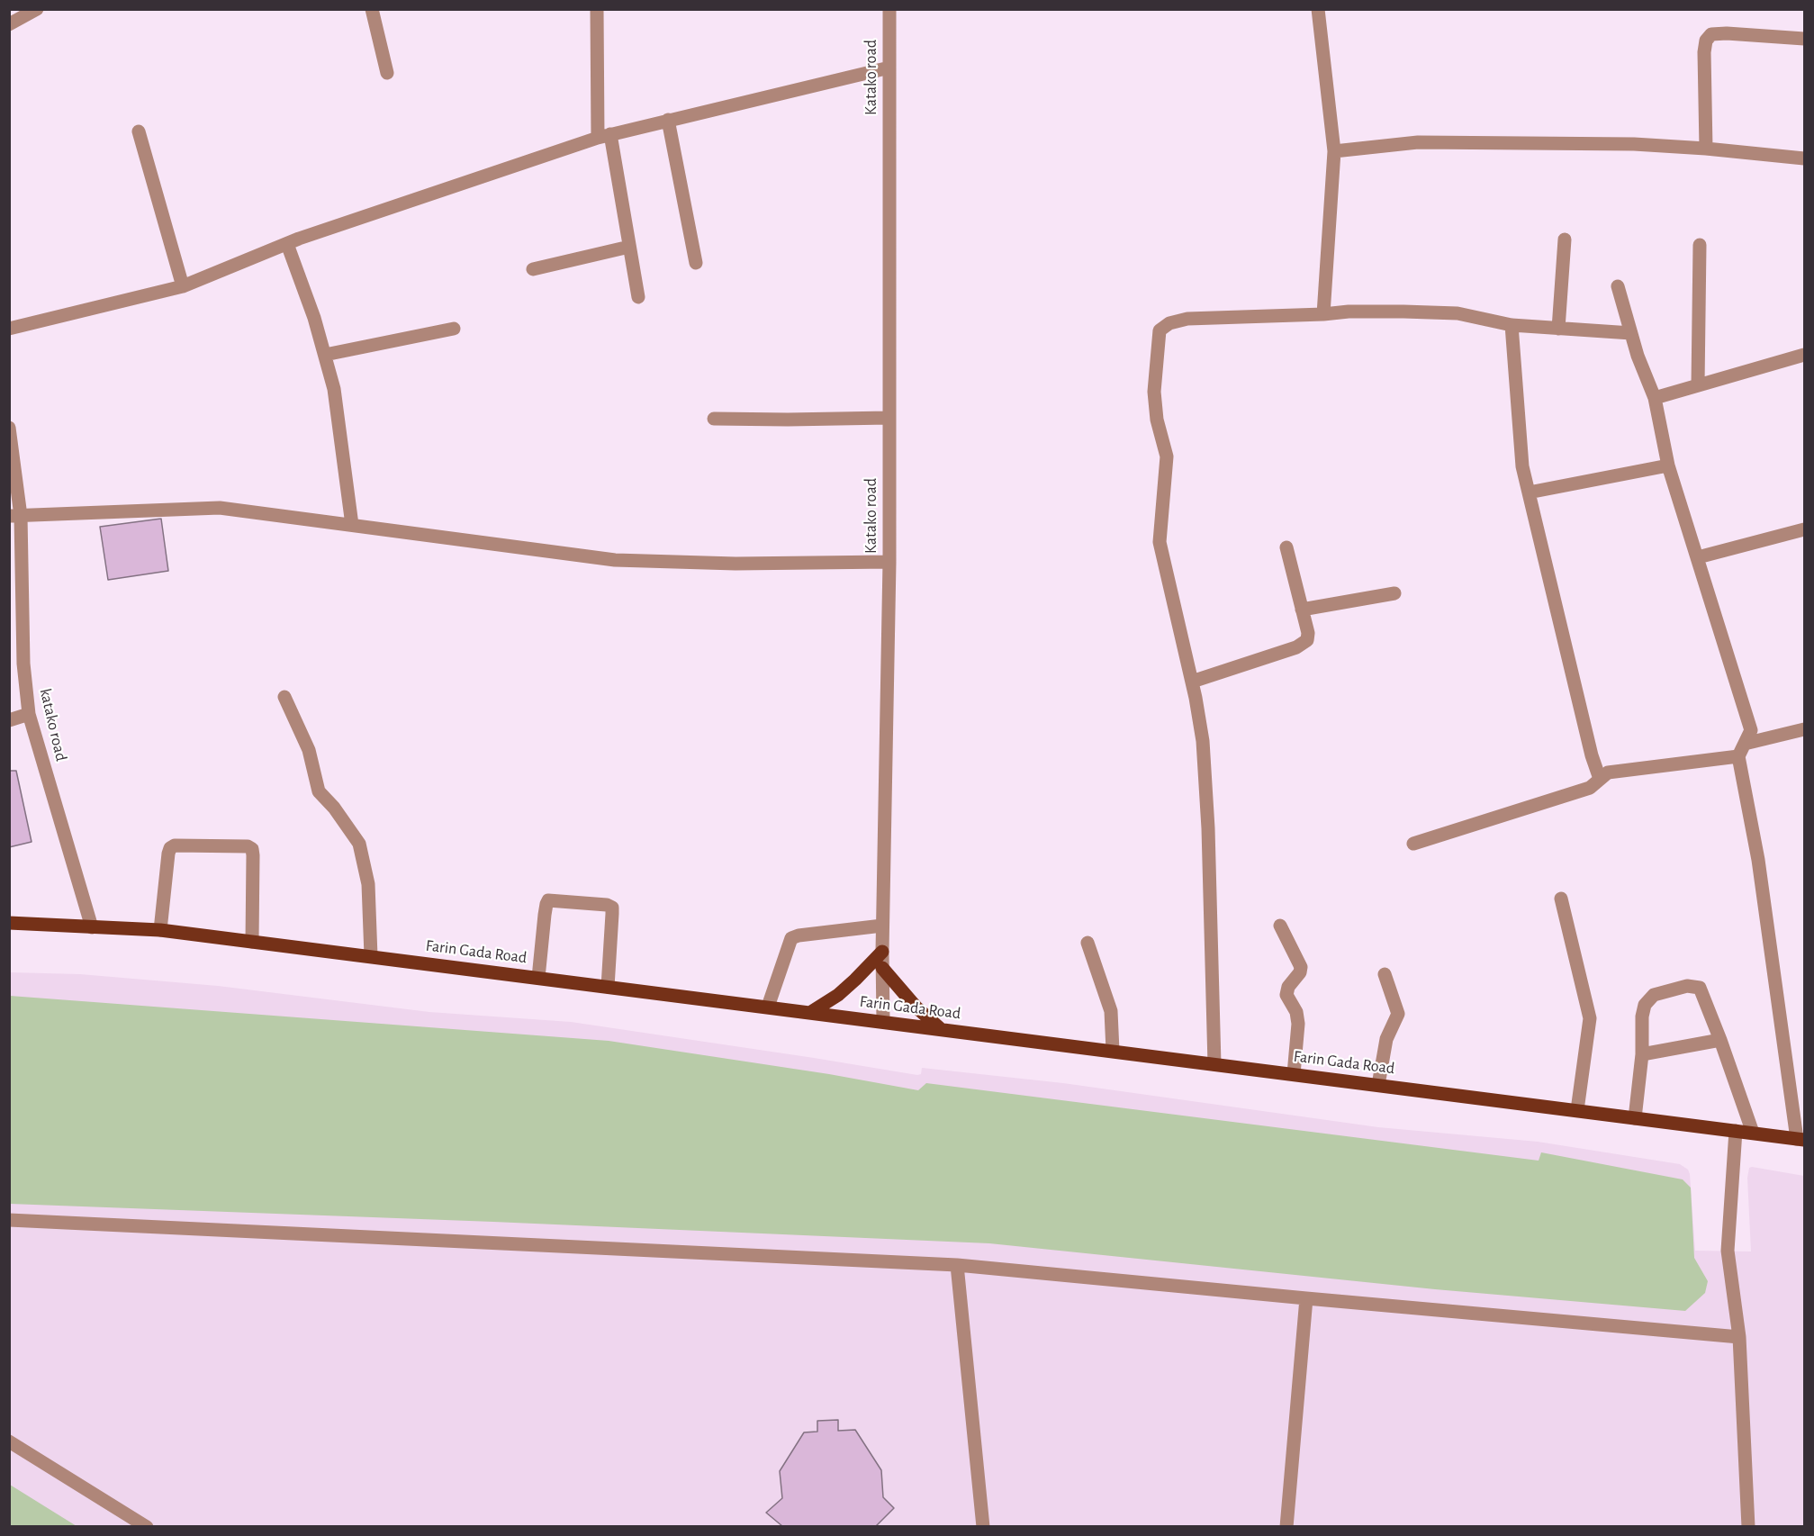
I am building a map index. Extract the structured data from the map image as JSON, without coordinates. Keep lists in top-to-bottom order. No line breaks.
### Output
{"streets":{"main road":["Farin Gada Road"],"street":["Katako road","katako road"]},"crossings":[["Katako road","Farin Gada Road"],["katako road","Farin Gada Road"]]}
